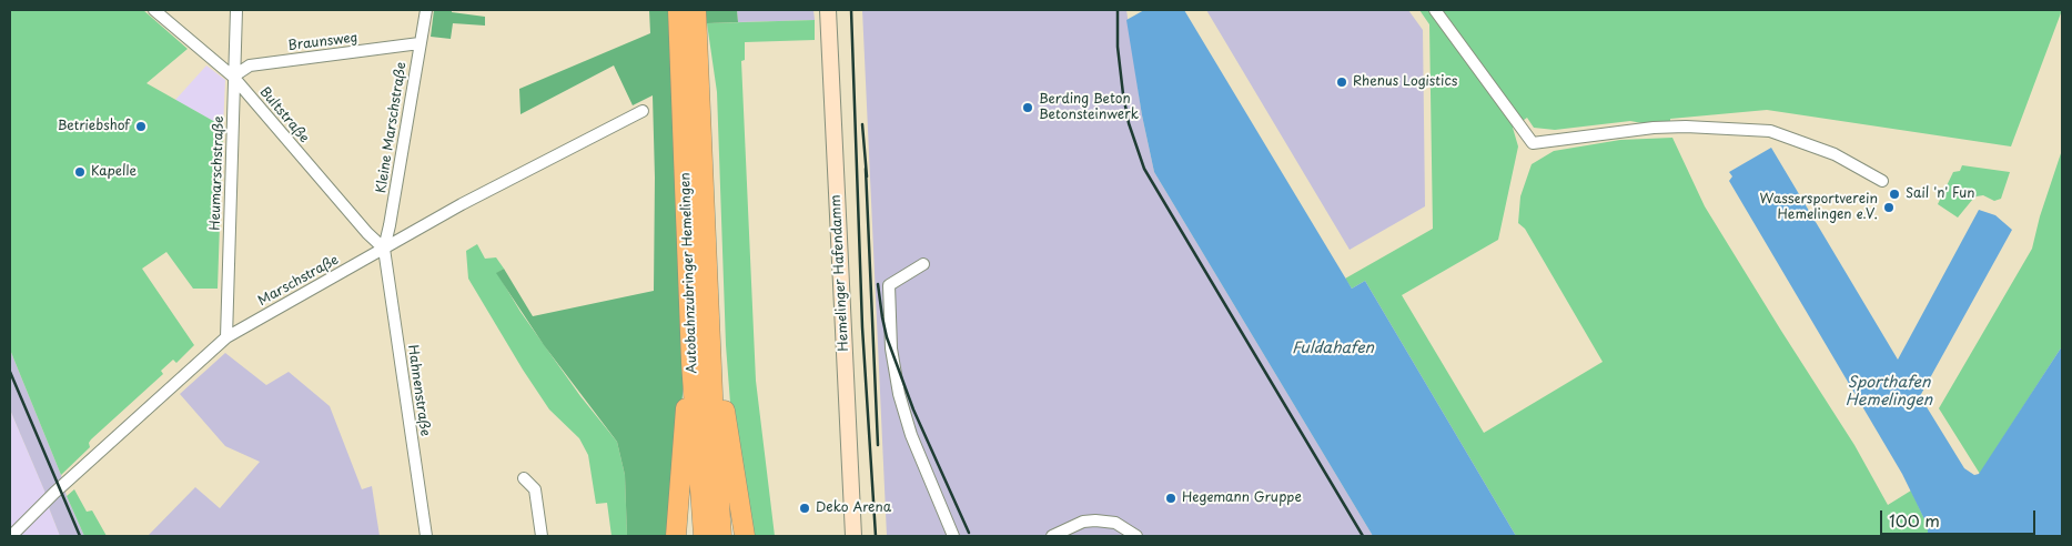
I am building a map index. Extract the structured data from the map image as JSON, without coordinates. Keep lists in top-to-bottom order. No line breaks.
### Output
{"streets":{"highway":["Autobahnzubringer Hemelingen"],"street":["Braunsweg","Bultstraße","Kleine Marschstraße","Heumarschstraße","Hemelinger Hafendamm","Marschstraße","Hahnenstraße"]},"crossings":[["Braunsweg","Bultstraße"],["Braunsweg","Kleine Marschstraße"],["Braunsweg","Heumarschstraße"],["Bultstraße","Kleine Marschstraße"],["Bultstraße","Heumarschstraße"],["Bultstraße","Marschstraße"],["Bultstraße","Hahnenstraße"],["Kleine Marschstraße","Marschstraße"],["Kleine Marschstraße","Hahnenstraße"],["Heumarschstraße","Marschstraße"],["Marschstraße","Hahnenstraße"]],"water":["Fuldahafen","Sporthafen Hemelingen"],"places":["Rhenus Logistics","Berding Beton Betonsteinwerk","Betriebshof","Kapelle","Sail 'n' Fun","Wassersportverein Hemelingen e.V.","Hegemann Gruppe","Deko Arena"],"scale_bar":"100 m"}
